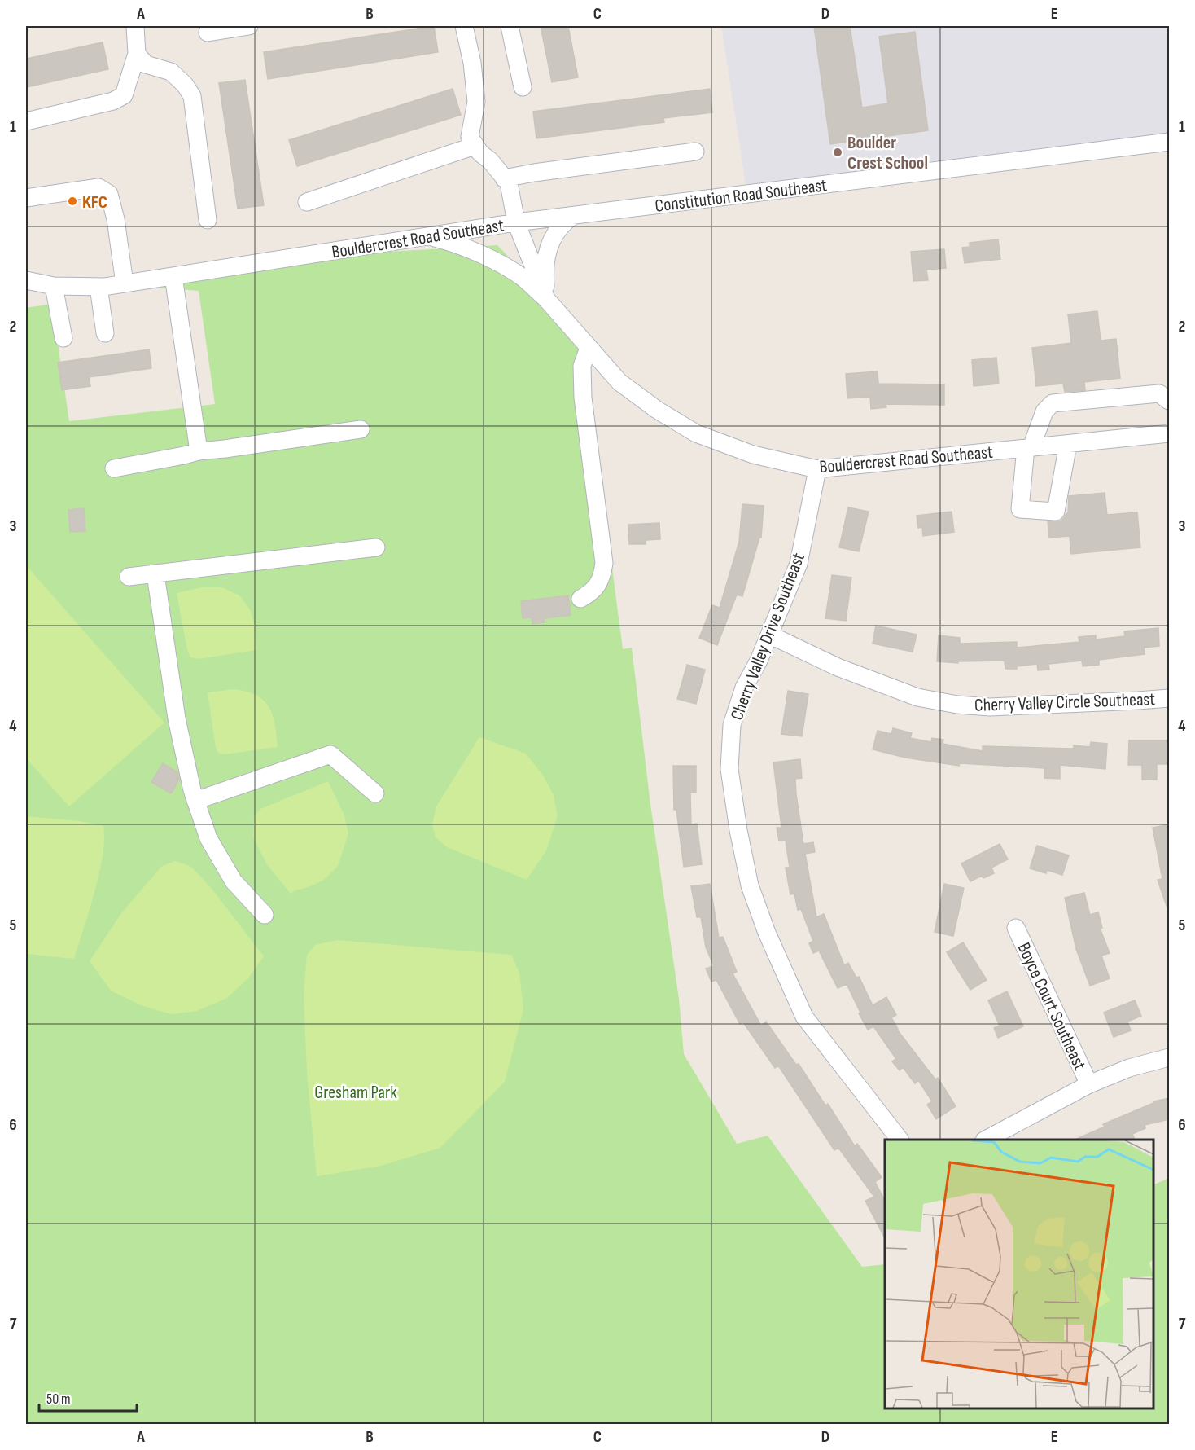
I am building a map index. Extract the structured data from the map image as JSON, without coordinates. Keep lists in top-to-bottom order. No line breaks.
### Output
{"streets":{"street":["Constitution Road Southeast","Bouldercrest Road Southeast","Cherry Valley Drive Southeast","Cherry Valley Circle Southeast","Boyce Court Southeast"]},"crossings":[["Constitution Road Southeast","Bouldercrest Road Southeast"],["Bouldercrest Road Southeast","Cherry Valley Drive Southeast"],["Cherry Valley Drive Southeast","Cherry Valley Circle Southeast"]],"parks":["Gresham Park"],"places":["Boulder Crest School","KFC"],"scale_bar":"50 m","grid":{"columns":["A","B","C","D","E"],"rows":["1","2","3","4","5","6","7"]}}
